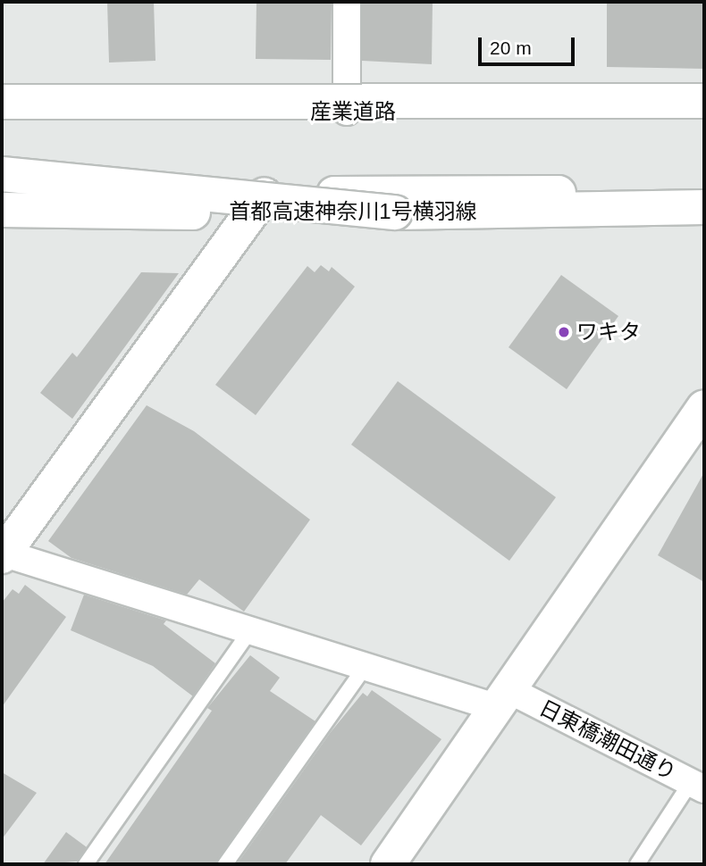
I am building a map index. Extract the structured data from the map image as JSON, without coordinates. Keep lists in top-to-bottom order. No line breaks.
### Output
{"streets":{"main road":["産業道路","首都高速神奈川1号横羽線"],"street":["日東橋潮田通り"]},"places":["ワキタ"],"scale_bar":"20 m"}
